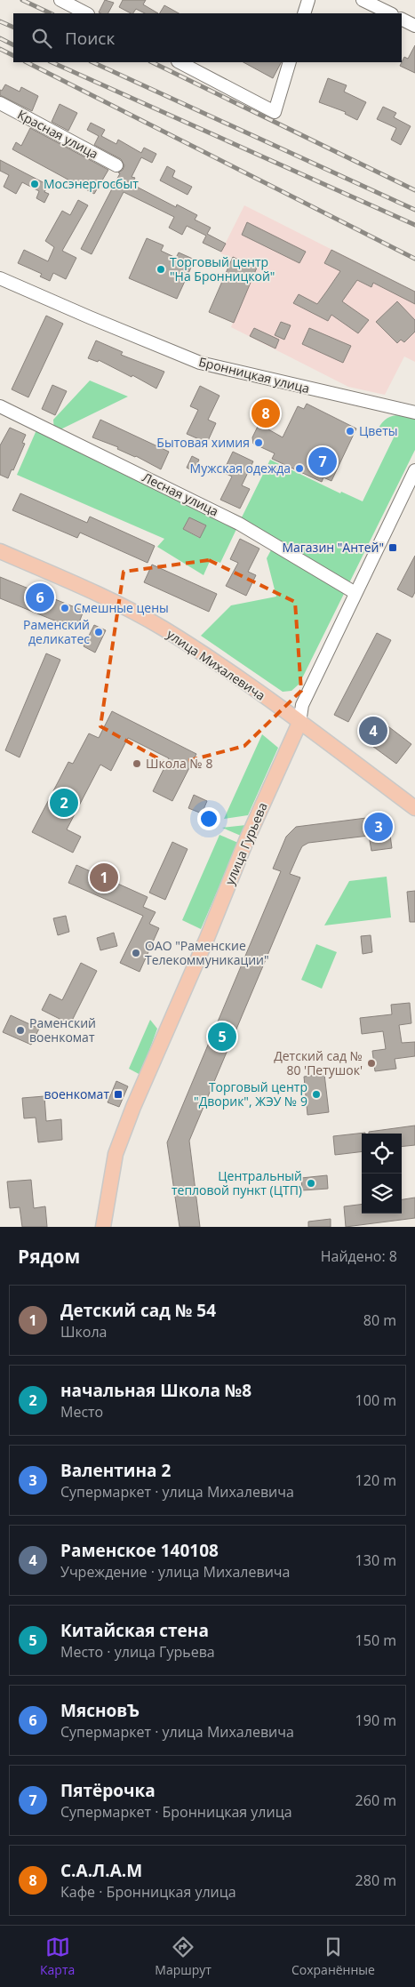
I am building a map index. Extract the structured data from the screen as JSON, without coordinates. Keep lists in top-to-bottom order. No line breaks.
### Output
{"streets":{"main road":["улица Михалевича","улица Гурьева"],"street":["Красная улица","Бронницкая улица","Лесная улица"]},"crossings":[["Лесная улица","улица Гурьева"],["улица Михалевича","улица Гурьева"]],"places":{"other":["Мосэнергосбыт","Торговый центр \"На Бронницкой\"","Цветы","Бытовая химия","Мужская одежда","Смешные цены","Раменский деликатес","Школа № 8","ОАО \"Раменские Телекоммуникации\"","Раменский военкомат","Детский сад № 80 'Петушок'","Торговый центр \"Дворик\", ЖЭУ № 9","Центральный тепловой пункт (ЦТП)"],"transit":["Магазин \"Антей\"","военкомат"]},"page":{"search":"Поиск","pins":["8","7","6","4","2","3","1","5"],"heading":["Рядом","Найдено: 8"],"list":[{"mark":"1","name":"Детский сад № 54","note":"Школа","value":"80 m"},{"mark":"2","name":"начальная Школа №8","note":"Место","value":"100 m"},{"mark":"3","name":"Валентина 2","note":"Супермаркет · улица Михалевича","value":"120 m"},{"mark":"4","name":"Раменское 140108","note":"Учреждение · улица Михалевича","value":"130 m"},{"mark":"5","name":"Китайская стена","note":"Место · улица Гурьева","value":"150 m"},{"mark":"6","name":"МясновЪ","note":"Супермаркет · улица Михалевича","value":"190 m"},{"mark":"7","name":"Пятёрочка","note":"Супермаркет · Бронницкая улица","value":"260 m"},{"mark":"8","name":"С.А.Л.А.М","note":"Кафе · Бронницкая улица","value":"280 m"}],"nav":["Карта","Маршрут","Сохранённые"]}}
